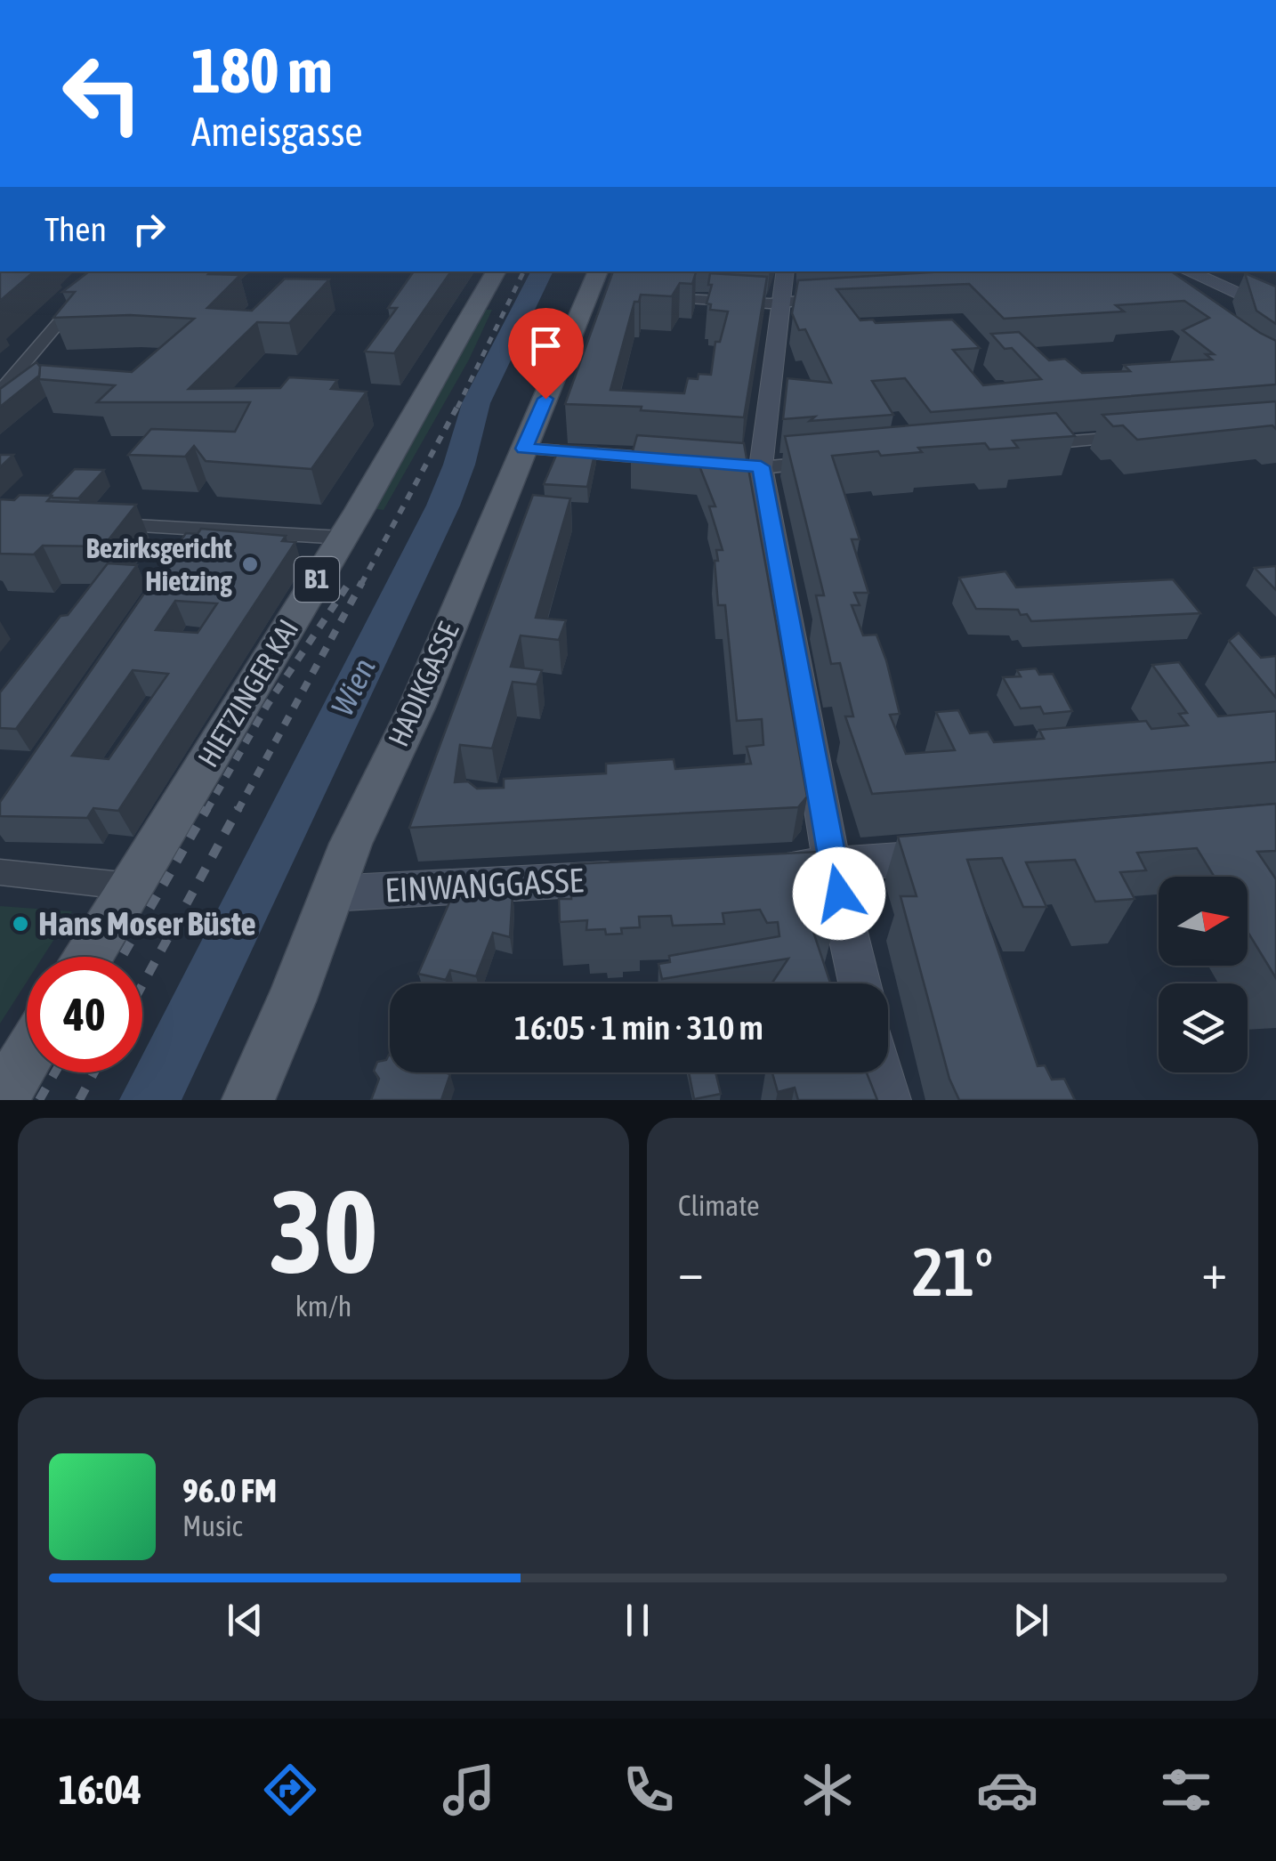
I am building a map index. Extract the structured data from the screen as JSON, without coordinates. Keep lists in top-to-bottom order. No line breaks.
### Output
{"streets":{"main road":["B1","HADIKGASSE","HIETZINGER KAI"],"street":["EINWANGGASSE"]},"crossings":[["HADIKGASSE","EINWANGGASSE"]],"water":["Wien"],"places":["Bezirksgericht Hietzing","Hans Moser Büste"],"north":"right","page":{"turn":["180 m","Ameisgasse"],"then":"Then","limit":"40","trip":"16:05 · 1 min · 310 m","tile":[["30","km/h"],"Climate"],"heat":["−","21°","+"],"song":["96.0 FM","Music"],"tabs":"16:04"}}
